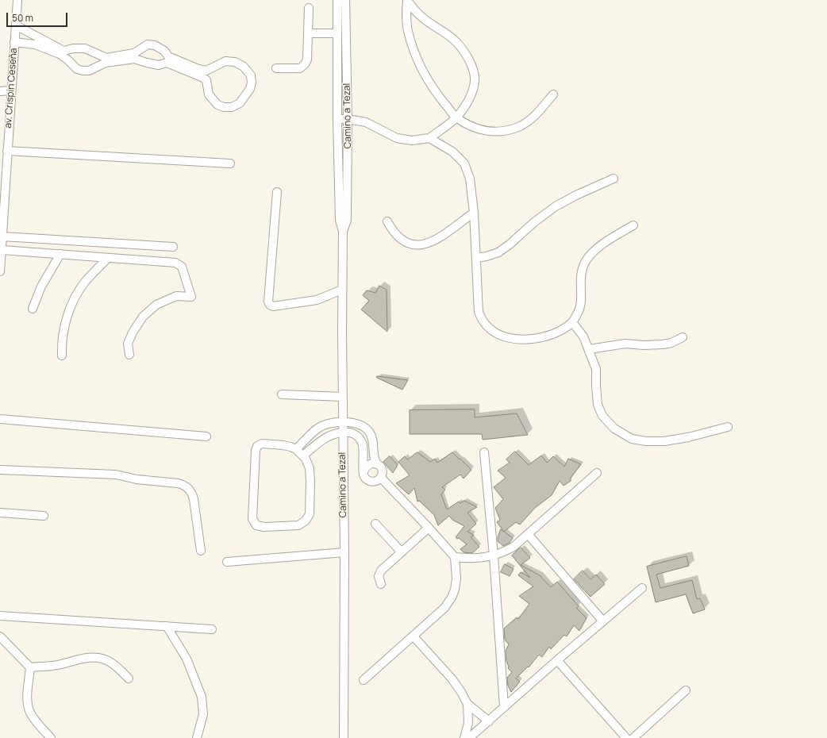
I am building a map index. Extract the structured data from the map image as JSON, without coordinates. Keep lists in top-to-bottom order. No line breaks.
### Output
{"streets":{"street":["av. Crispin Ceseña","Camino a Tezal"]},"scale_bar":"50 m"}
